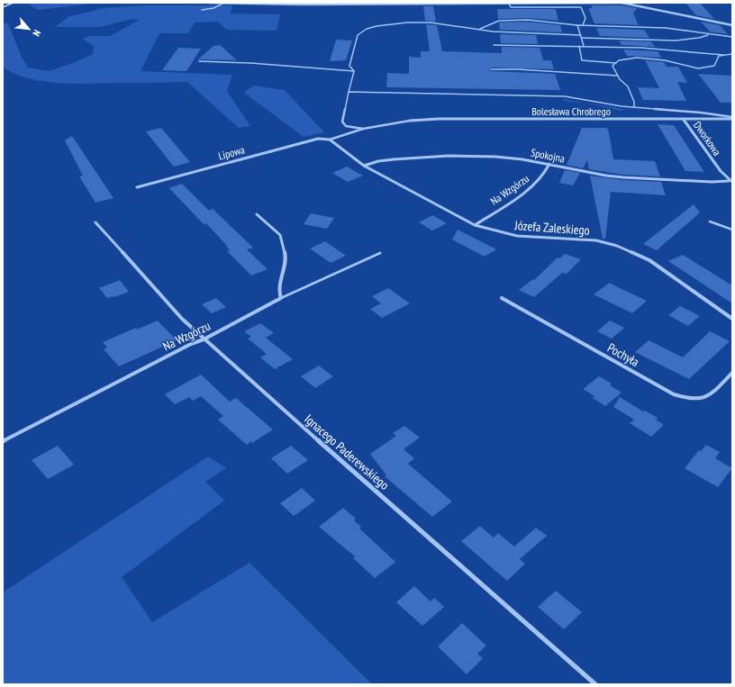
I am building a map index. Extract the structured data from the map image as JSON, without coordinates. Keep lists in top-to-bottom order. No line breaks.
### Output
{"streets":{"street":["Bolesława Chrobrego","Dworkowa","Lipowa","Spokojna","Na Wzgórzu","Józefa Zaleskiego","Pochyła","Ignacego Paderewskiego"]},"crossings":[["Bolesława Chrobrego","Dworkowa"],["Dworkowa","Spokojna"],["Lipowa","Józefa Zaleskiego"],["Spokojna","Na Wzgórzu"],["Spokojna","Józefa Zaleskiego"],["Na Wzgórzu","Józefa Zaleskiego"],["Na Wzgórzu","Ignacego Paderewskiego"]],"north":"bottom right"}
